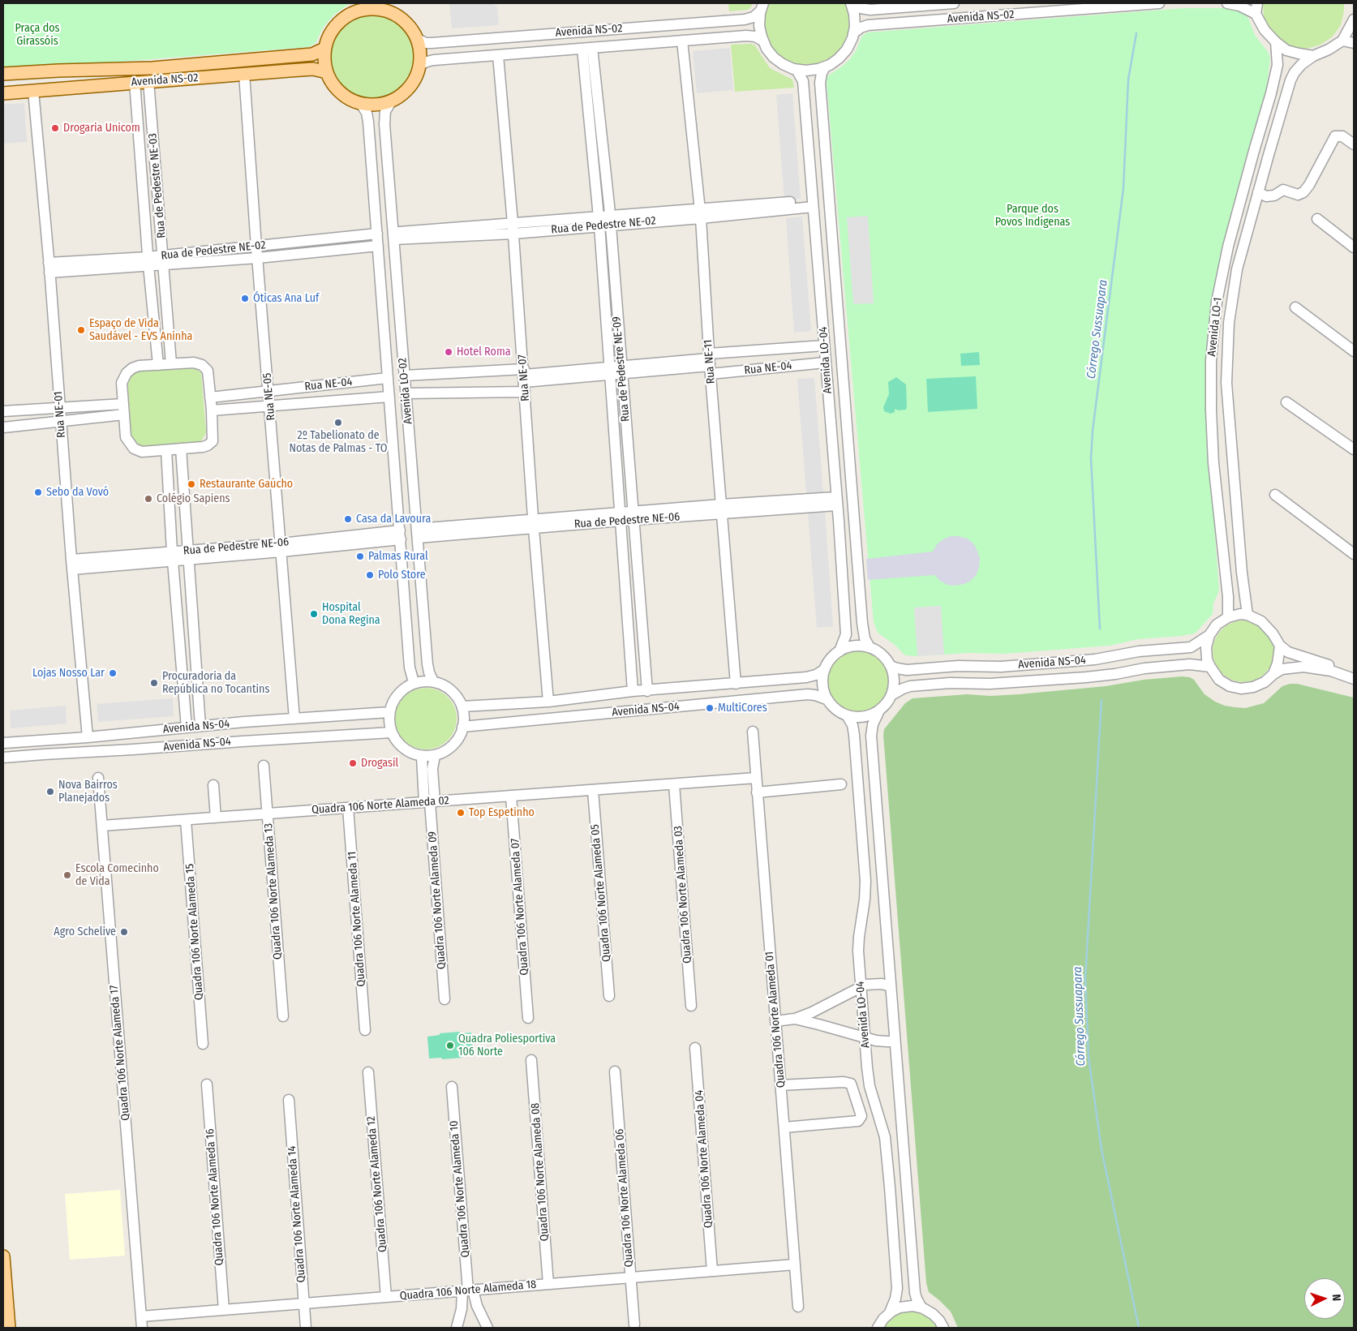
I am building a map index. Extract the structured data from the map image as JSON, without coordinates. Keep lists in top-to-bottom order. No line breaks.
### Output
{"streets":{"main road":["Avenida NS-02"],"street":["Rua de Pedestre NE-03","Rua de Pedestre NE-02","Avenida LO-1","Avenida LO-04","Rua NE-11","Rua NE-04","Rua de Pedestre NE-09","Rua NE-07","Avenida LO-02","Rua NE-05","Rua NE-01","Rua de Pedestre NE-06","Avenida NS-04","Avenida Ns-04","Quadra 106 Norte Alameda 02","Quadra 106 Norte Alameda 13","Quadra 106 Norte Alameda 05","Quadra 106 Norte Alameda 03","Quadra 106 Norte Alameda 09","Quadra 106 Norte Alameda 07","Quadra 106 Norte Alameda 11","Quadra 106 Norte Alameda 15","Quadra 106 Norte Alameda 01","Quadra 106 Norte Alameda 17","Quadra 106 Norte Alameda 04","Quadra 106 Norte Alameda 08","Quadra 106 Norte Alameda 12","Quadra 106 Norte Alameda 10","Quadra 106 Norte Alameda 16","Quadra 106 Norte Alameda 06","Quadra 106 Norte Alameda 14","Quadra 106 Norte Alameda 18"]},"crossings":[["Avenida NS-02","Rua de Pedestre NE-03"],["Avenida NS-02","Avenida LO-04"],["Avenida NS-02","Rua NE-11"],["Avenida NS-02","Rua de Pedestre NE-09"],["Avenida NS-02","Rua NE-07"],["Avenida NS-02","Avenida LO-02"],["Avenida NS-02","Rua NE-05"],["Avenida NS-02","Rua NE-01"],["Rua de Pedestre NE-03","Rua de Pedestre NE-02"],["Rua de Pedestre NE-03","Rua NE-04"],["Rua de Pedestre NE-02","Avenida LO-04"],["Rua de Pedestre NE-02","Rua NE-11"],["Rua de Pedestre NE-02","Rua de Pedestre NE-09"],["Rua de Pedestre NE-02","Rua NE-07"],["Rua de Pedestre NE-02","Avenida LO-02"],["Rua de Pedestre NE-02","Rua NE-05"],["Rua de Pedestre NE-02","Rua NE-01"],["Avenida LO-1","Avenida NS-04"],["Avenida LO-04","Rua NE-04"],["Avenida LO-04","Rua de Pedestre NE-06"],["Avenida LO-04","Avenida NS-04"],["Rua NE-11","Rua NE-04"],["Rua NE-11","Rua de Pedestre NE-06"],["Rua NE-11","Avenida NS-04"],["Rua NE-04","Avenida LO-02"],["Rua NE-04","Rua NE-05"],["Rua de Pedestre NE-09","Rua de Pedestre NE-06"],["Rua de Pedestre NE-09","Avenida NS-04"],["Rua NE-07","Rua de Pedestre NE-06"],["Rua NE-07","Avenida NS-04"],["Avenida LO-02","Rua de Pedestre NE-06"],["Avenida LO-02","Avenida NS-04"],["Avenida LO-02","Avenida Ns-04"],["Rua NE-05","Rua de Pedestre NE-06"],["Rua NE-05","Avenida Ns-04"],["Rua NE-01","Rua de Pedestre NE-06"],["Rua NE-01","Avenida Ns-04"],["Avenida NS-04","Avenida Ns-04"],["Quadra 106 Norte Alameda 02","Quadra 106 Norte Alameda 13"],["Quadra 106 Norte Alameda 02","Quadra 106 Norte Alameda 05"],["Quadra 106 Norte Alameda 02","Quadra 106 Norte Alameda 03"],["Quadra 106 Norte Alameda 02","Quadra 106 Norte Alameda 09"],["Quadra 106 Norte Alameda 02","Quadra 106 Norte Alameda 07"],["Quadra 106 Norte Alameda 02","Quadra 106 Norte Alameda 11"],["Quadra 106 Norte Alameda 02","Quadra 106 Norte Alameda 15"],["Quadra 106 Norte Alameda 02","Quadra 106 Norte Alameda 01"],["Quadra 106 Norte Alameda 02","Quadra 106 Norte Alameda 17"],["Quadra 106 Norte Alameda 01","Quadra 106 Norte Alameda 18"],["Quadra 106 Norte Alameda 17","Quadra 106 Norte Alameda 18"],["Quadra 106 Norte Alameda 04","Quadra 106 Norte Alameda 18"],["Quadra 106 Norte Alameda 08","Quadra 106 Norte Alameda 18"],["Quadra 106 Norte Alameda 12","Quadra 106 Norte Alameda 18"],["Quadra 106 Norte Alameda 10","Quadra 106 Norte Alameda 18"],["Quadra 106 Norte Alameda 16","Quadra 106 Norte Alameda 18"],["Quadra 106 Norte Alameda 06","Quadra 106 Norte Alameda 18"],["Quadra 106 Norte Alameda 14","Quadra 106 Norte Alameda 18"]],"water":["Córrego Sussuapara"],"parks":["Praça dos Girassóis","Parque dos Povos Indígenas"],"places":["Drogaria Unicom","Óticas Ana Luf","Espaço de Vida Saudável - EVS Aninha","Hotel Roma","2º Tabelionato de Notas de Palmas - TO","Restaurante Gaúcho","Sebo da Vovó","Colégio Sapiens","Casa da Lavoura","Palmas Rural","Polo Store","Hospital Dona Regina","Lojas Nosso Lar","Procuradoria da República no Tocantins","MultiCores","Drogasil","Nova Bairros Planejados","Top Espetinho","Escola Comecinho de Vida","Agro Schelive","Quadra Poliesportiva 106 Norte"],"north":"right"}
